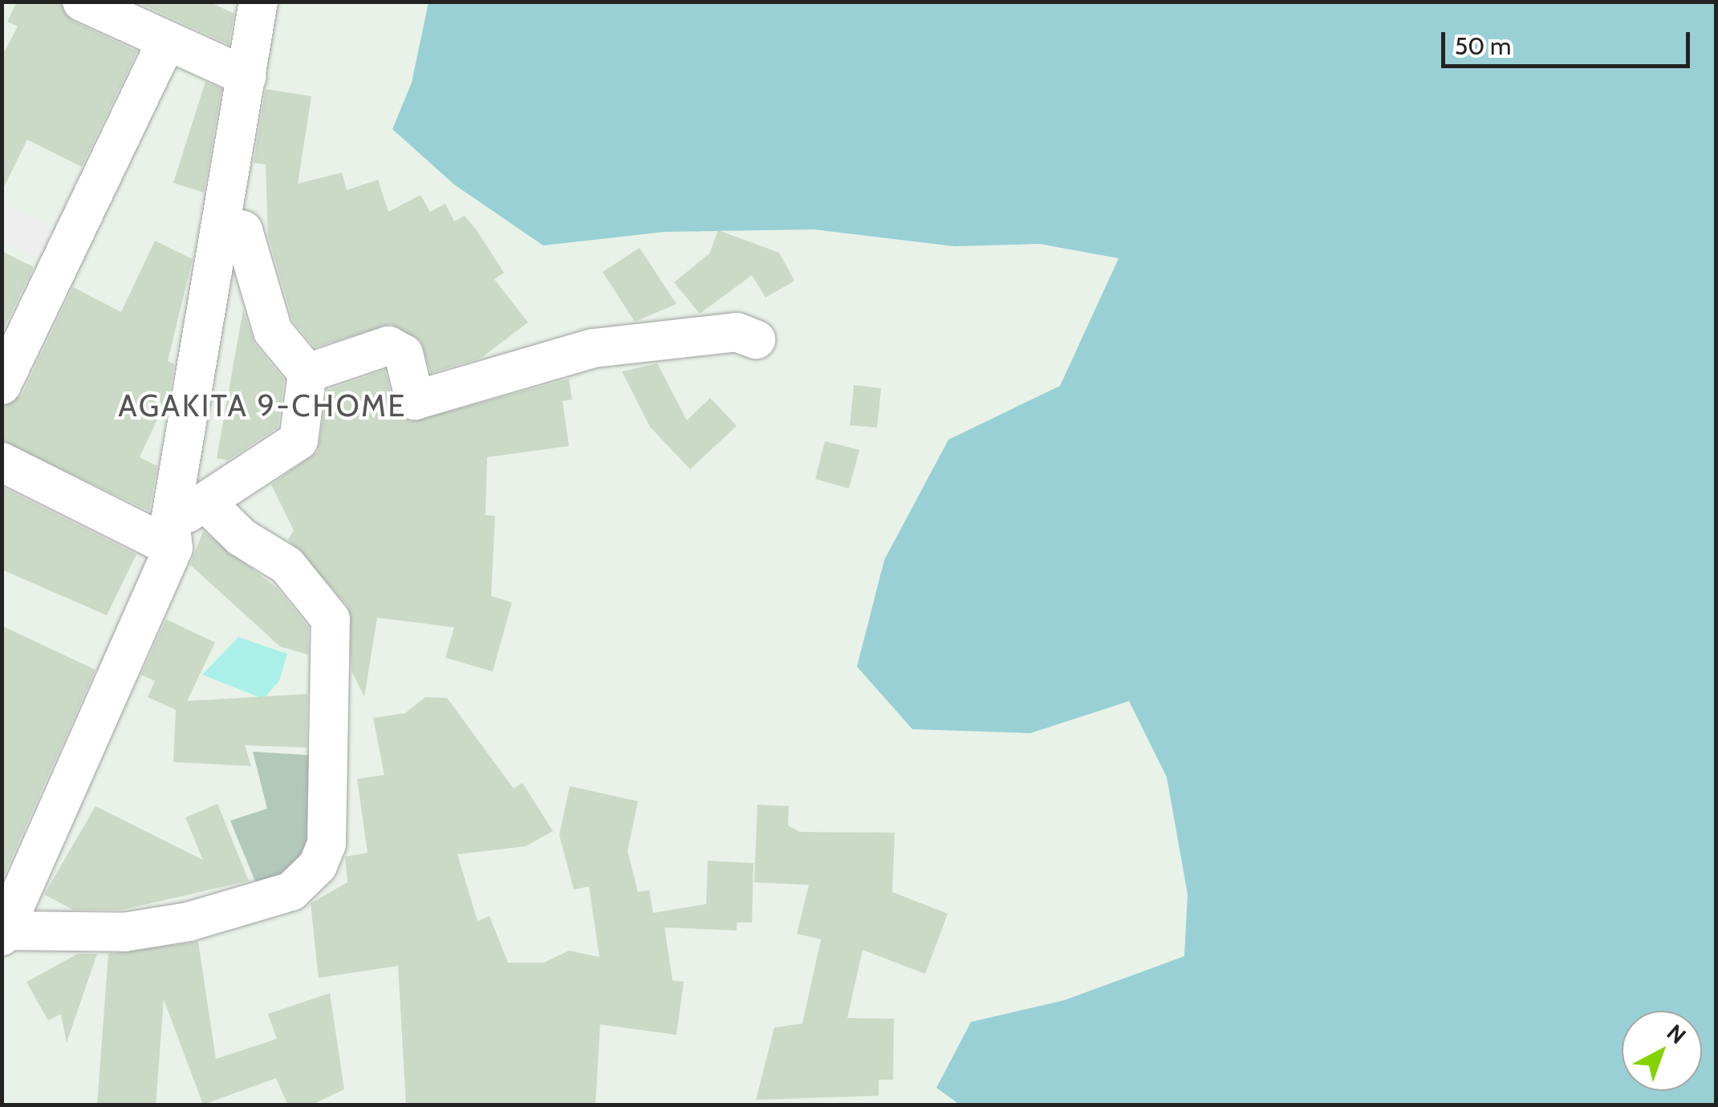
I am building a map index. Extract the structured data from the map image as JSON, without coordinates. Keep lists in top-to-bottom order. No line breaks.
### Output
{"districts":["AGAKITA 9-CHOME"],"scale_bar":"50 m","north":"top right"}
